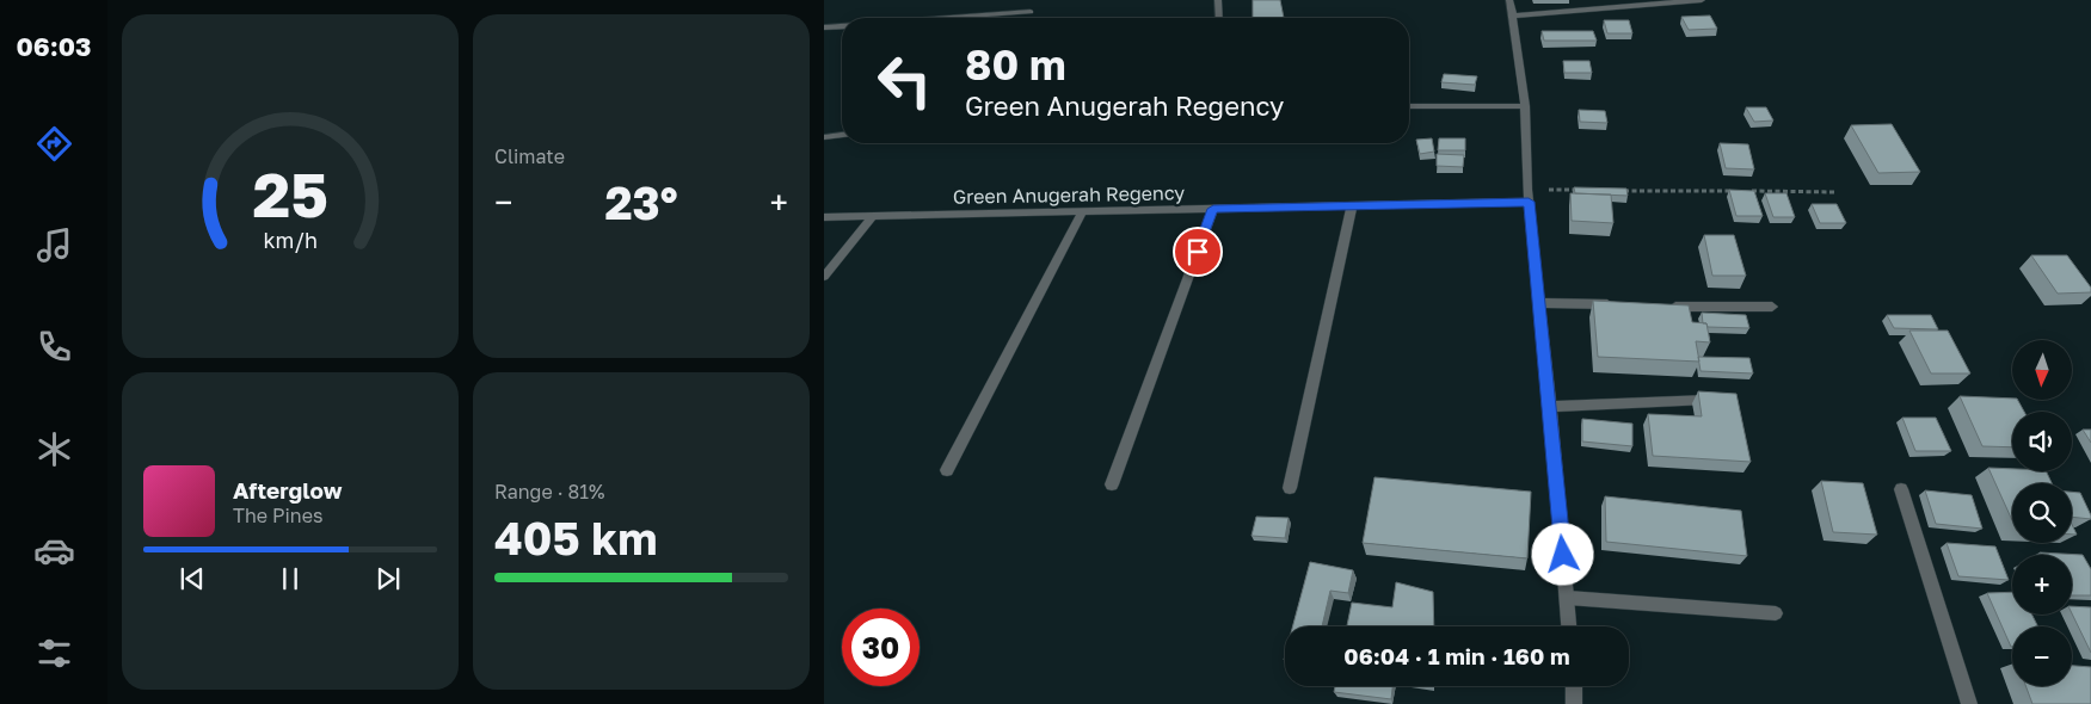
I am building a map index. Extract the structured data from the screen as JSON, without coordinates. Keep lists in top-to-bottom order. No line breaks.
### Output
{"streets":{"street":["Green Anugerah Regency"]},"north":"bottom","page":{"tabs":"06:03","tile":["Climate",["Range · 81%","405 km"]],"turn":["80 m","Green Anugerah Regency"],"heat":["−","23°","+"],"map_buttons":["+","−"],"song":["Afterglow","The Pines"],"limit":"30","trip":"06:04 · 1 min · 160 m","gauge":["25","km/h"]}}
